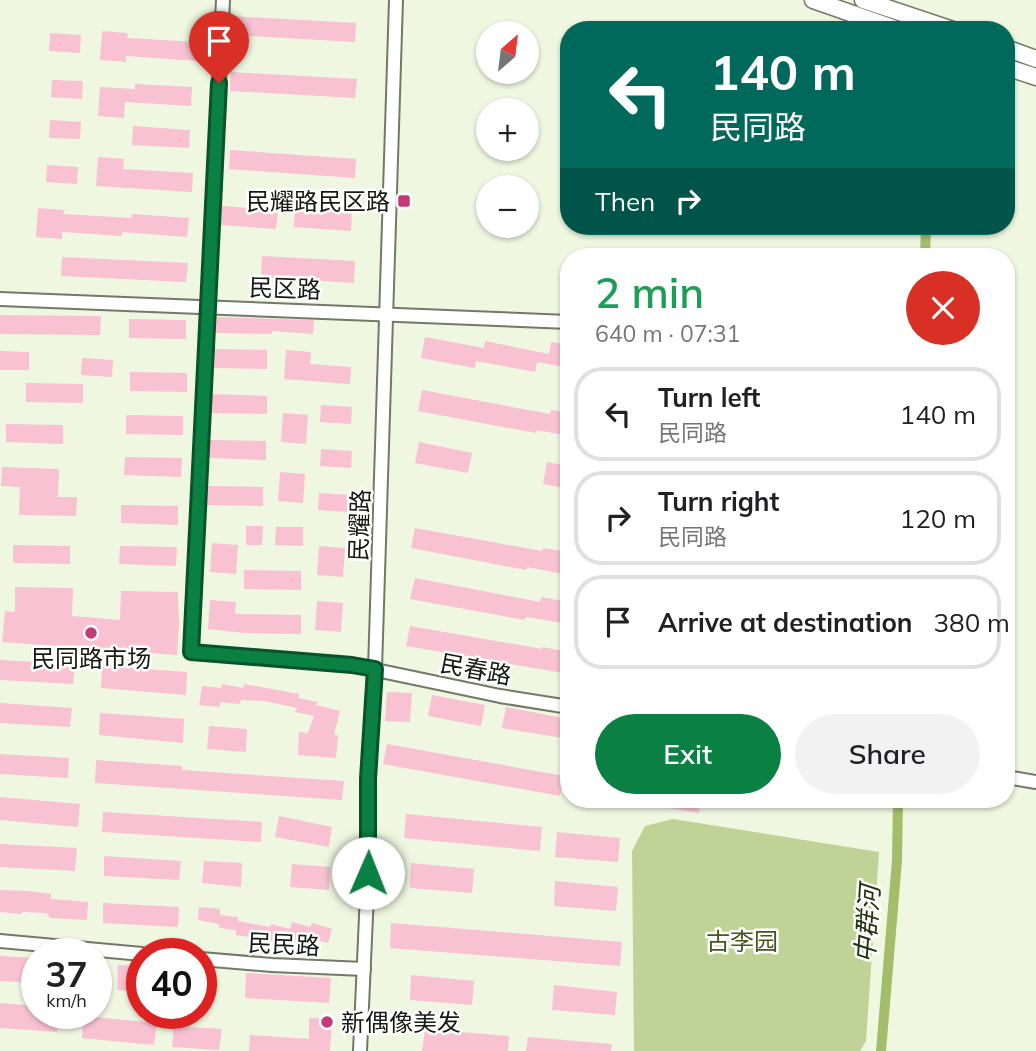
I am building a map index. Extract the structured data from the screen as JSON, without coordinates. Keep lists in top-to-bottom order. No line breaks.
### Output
{"streets":{"street":["民区路","民耀路","民春路","民民路"]},"crossings":[["民区路","民耀路"],["民区路","民春路"],["民耀路","民春路"],["民耀路","民民路"]],"water":["中群河"],"parks":["古李园"],"places":{"transit":["民耀路民区路"],"other":["民同路市场","新偶像美发"]},"north":"top right","page":{"map_buttons":["+","−"],"turn":["140 m","民同路"],"then":"Then","heading":["2 min","640 m · 07:31"],"list":[{"name":"Turn left","note":"民同路","value":"140 m"},{"name":"Turn right","note":"民同路","value":"120 m"},{"name":"Arrive at destination","value":"380 m"}],"buttons":["Exit","Share"],"speed":"37 km/h","limit":"40"}}
